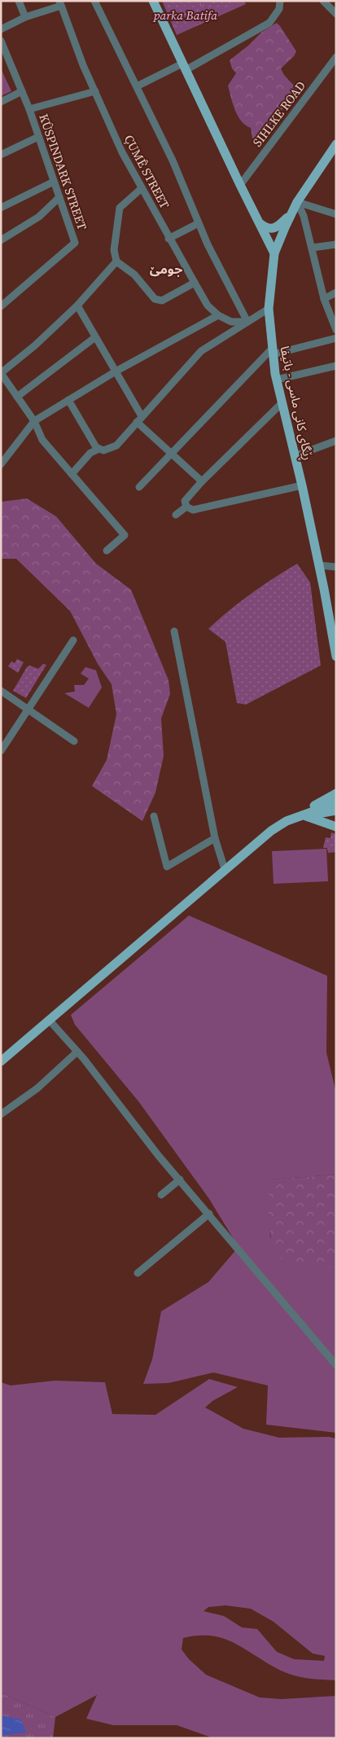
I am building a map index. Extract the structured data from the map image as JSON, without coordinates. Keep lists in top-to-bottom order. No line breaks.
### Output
{"streets":{"main road":["ڕێگای کانی ماسی - باتيفا"],"street":["SIHLKE ROAD","KÛSPINDARK STREET","ÇUMÊ STREET"]},"districts":["جومێ"],"parks":["parka Batifa"]}
